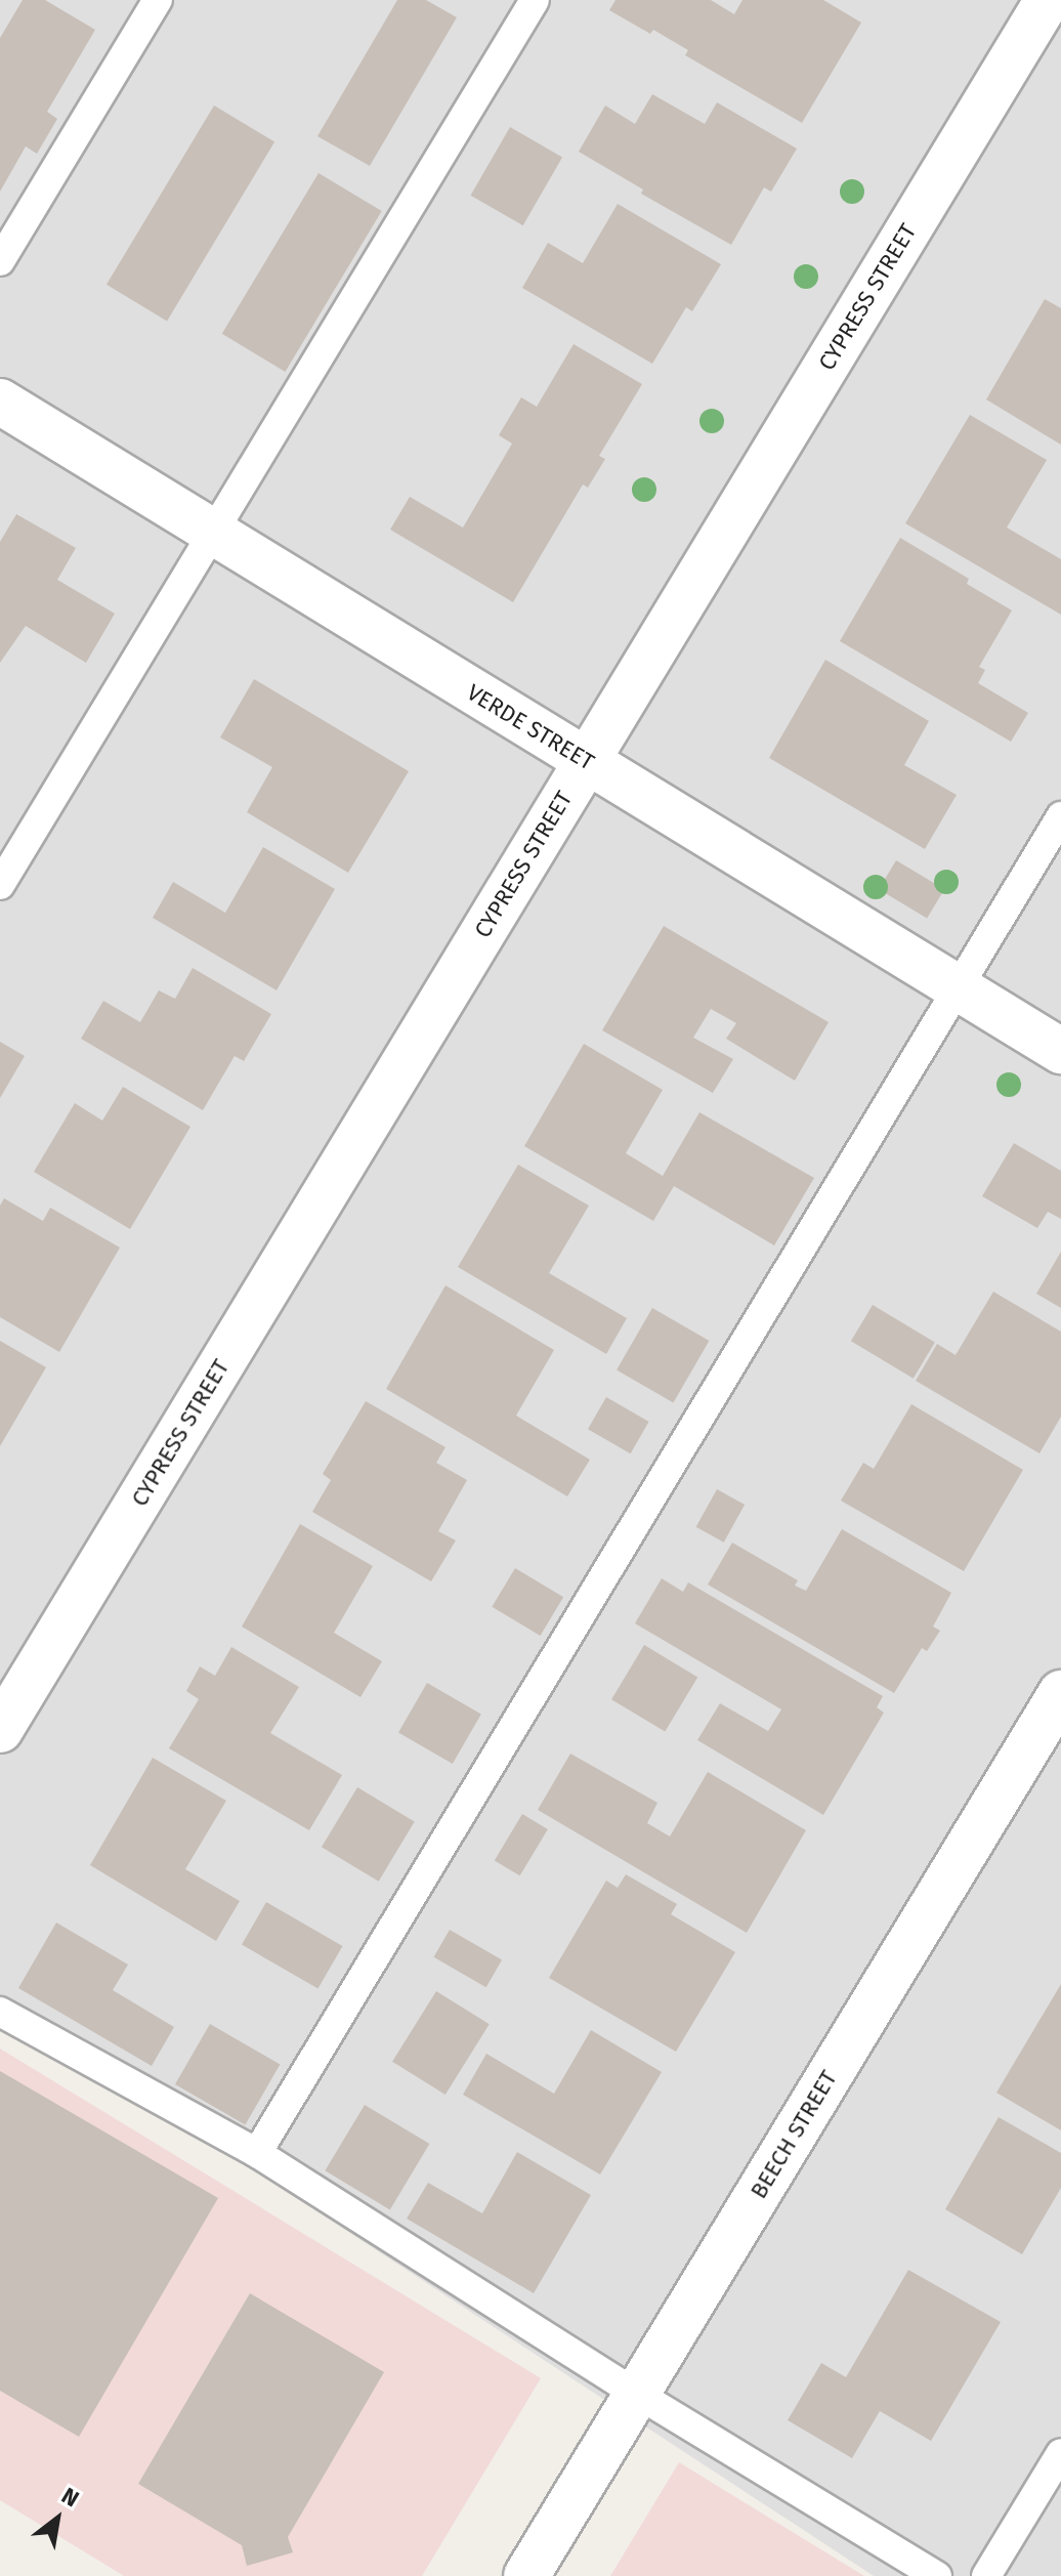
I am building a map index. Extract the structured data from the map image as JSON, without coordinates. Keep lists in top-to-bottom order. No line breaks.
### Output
{"streets":{"street":["CYPRESS STREET","VERDE STREET","BEECH STREET"]},"crossings":[["CYPRESS STREET","VERDE STREET"]],"north":"top right"}
